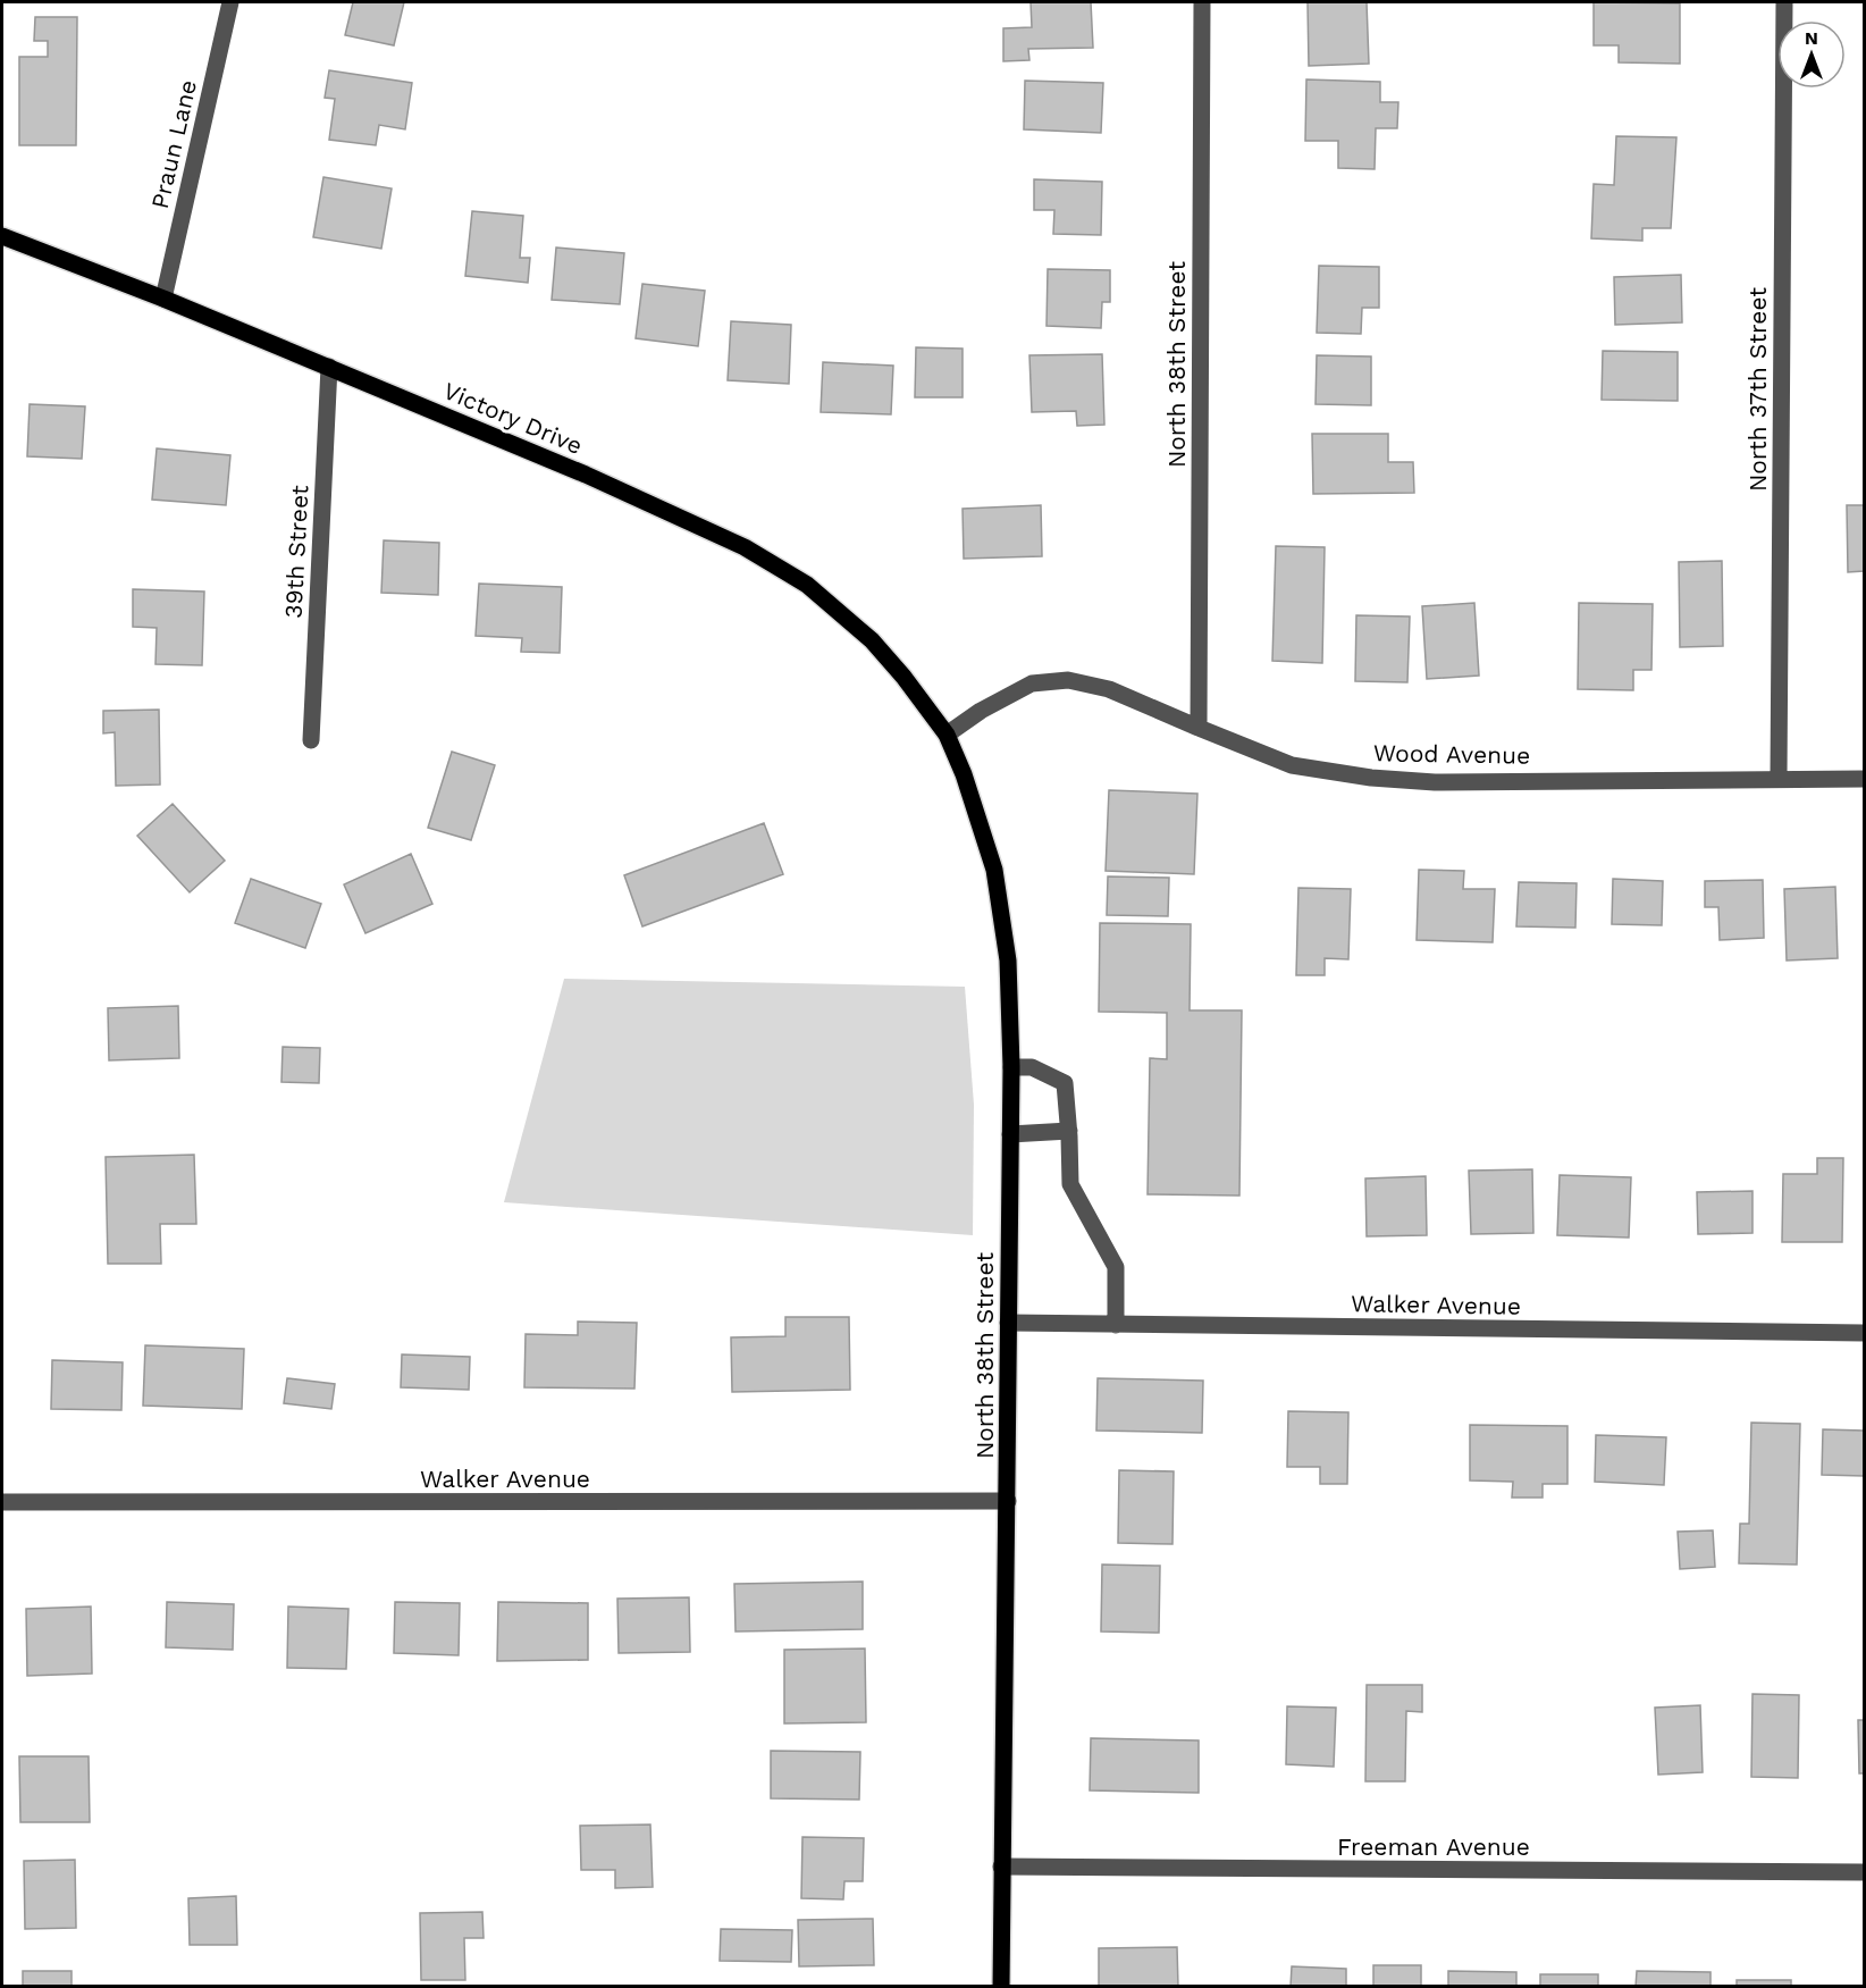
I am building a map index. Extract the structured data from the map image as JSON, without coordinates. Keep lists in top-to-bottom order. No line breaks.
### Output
{"streets":{"main road":["North 38th Street","Victory Drive"],"street":["Praun Lane","North 37th Street","39th Street","Wood Avenue","Walker Avenue","Freeman Avenue"]},"crossings":[["Praun Lane","Victory Drive"],["North 38th Street","Victory Drive"],["North 38th Street","Wood Avenue"],["North 38th Street","Walker Avenue"],["North 38th Street","Freeman Avenue"],["North 37th Street","Wood Avenue"],["Victory Drive","39th Street"],["Victory Drive","Wood Avenue"]],"north":"top"}
